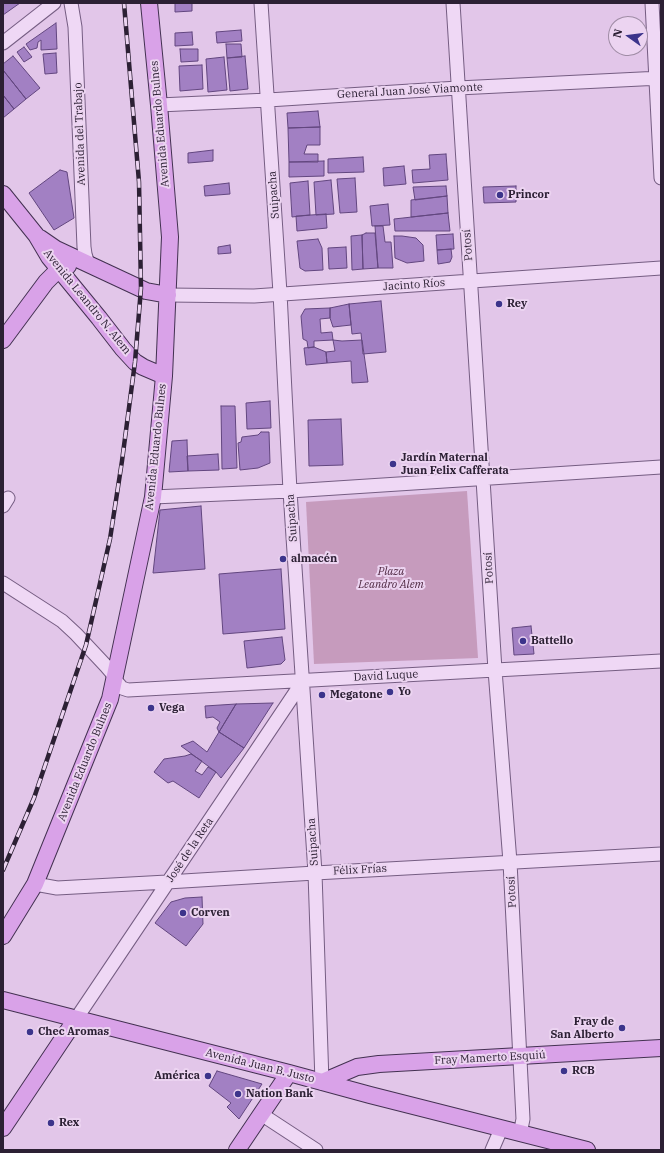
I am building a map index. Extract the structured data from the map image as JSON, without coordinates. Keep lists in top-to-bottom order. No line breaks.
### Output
{"streets":{"main road":["Avenida Eduardo Bulnes","Avenida Leandro N. Alem","Fray Mamerto Esquiú","Avenida Juan B. Justo"],"street":["General Juan José Viamonte","Avenida del Trabajo","Suipacha","Potosí","Jacinto Ríos","David Luque","José de la Reta","Félix Frías"]},"crossings":[["General Juan José Viamonte","Avenida Eduardo Bulnes"],["General Juan José Viamonte","Suipacha"],["General Juan José Viamonte","Potosí"],["Avenida Eduardo Bulnes","Jacinto Ríos"],["Avenida Eduardo Bulnes","Avenida Leandro N. Alem"],["Avenida Eduardo Bulnes","David Luque"],["Avenida Eduardo Bulnes","Félix Frías"],["Avenida del Trabajo","Avenida Leandro N. Alem"],["Suipacha","Jacinto Ríos"],["Suipacha","David Luque"],["Suipacha","José de la Reta"],["Suipacha","Félix Frías"],["Suipacha","Fray Mamerto Esquiú"],["Suipacha","Avenida Juan B. Justo"],["Potosí","Jacinto Ríos"],["Potosí","David Luque"],["Potosí","Félix Frías"],["Potosí","Fray Mamerto Esquiú"],["Potosí","Avenida Juan B. Justo"],["Jacinto Ríos","Avenida Leandro N. Alem"],["David Luque","José de la Reta"],["José de la Reta","Félix Frías"],["José de la Reta","Avenida Juan B. Justo"],["Fray Mamerto Esquiú","Avenida Juan B. Justo"]],"parks":["Plaza Leandro Alem"],"places":["Princor","Rey","Jardín Maternal Juan Felix Cafferata","almacén","Battello","Yo","Megatone","Vega","Corven","Fray de San Alberto","Chec Aromas","RCB","América","Nation Bank","Rex"],"north":"left"}
